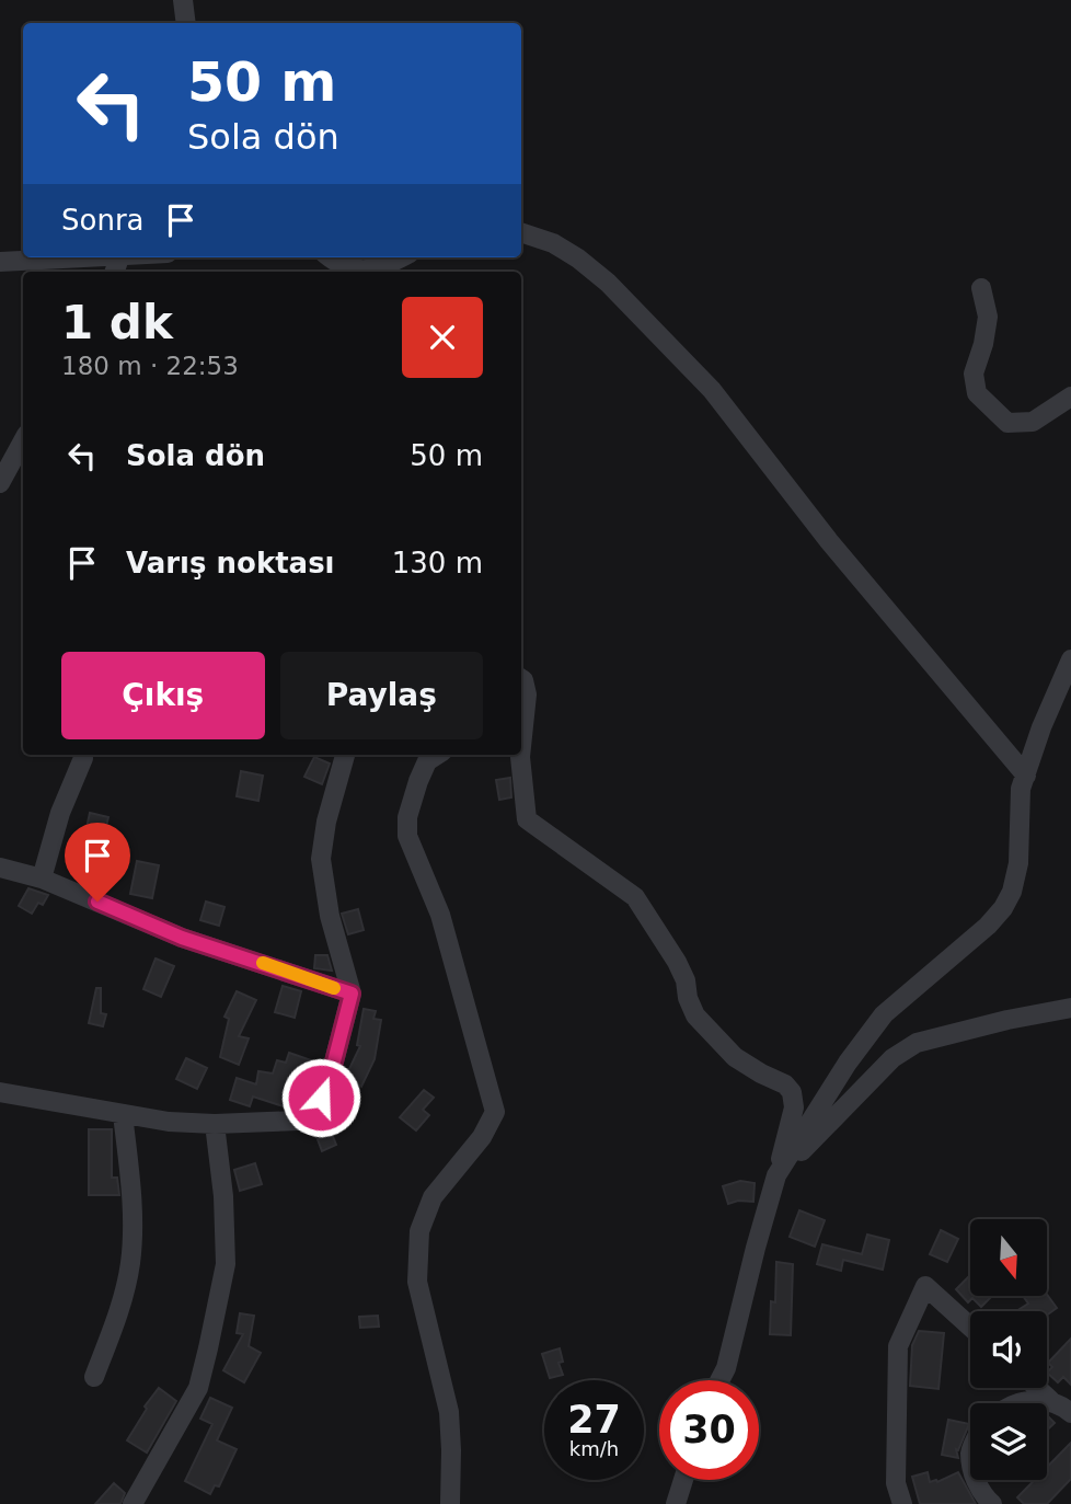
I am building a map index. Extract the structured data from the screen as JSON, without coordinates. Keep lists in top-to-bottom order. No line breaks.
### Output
{"north":"bottom","page":{"turn":["50 m","Sola dön"],"then":"Sonra","heading":["1 dk","180 m · 22:53"],"list":[{"name":"Sola dön","value":"50 m"},{"name":"Varış noktası","value":"130 m"}],"buttons":["Çıkış","Paylaş"],"speed":"27 km/h","limit":"30"}}
